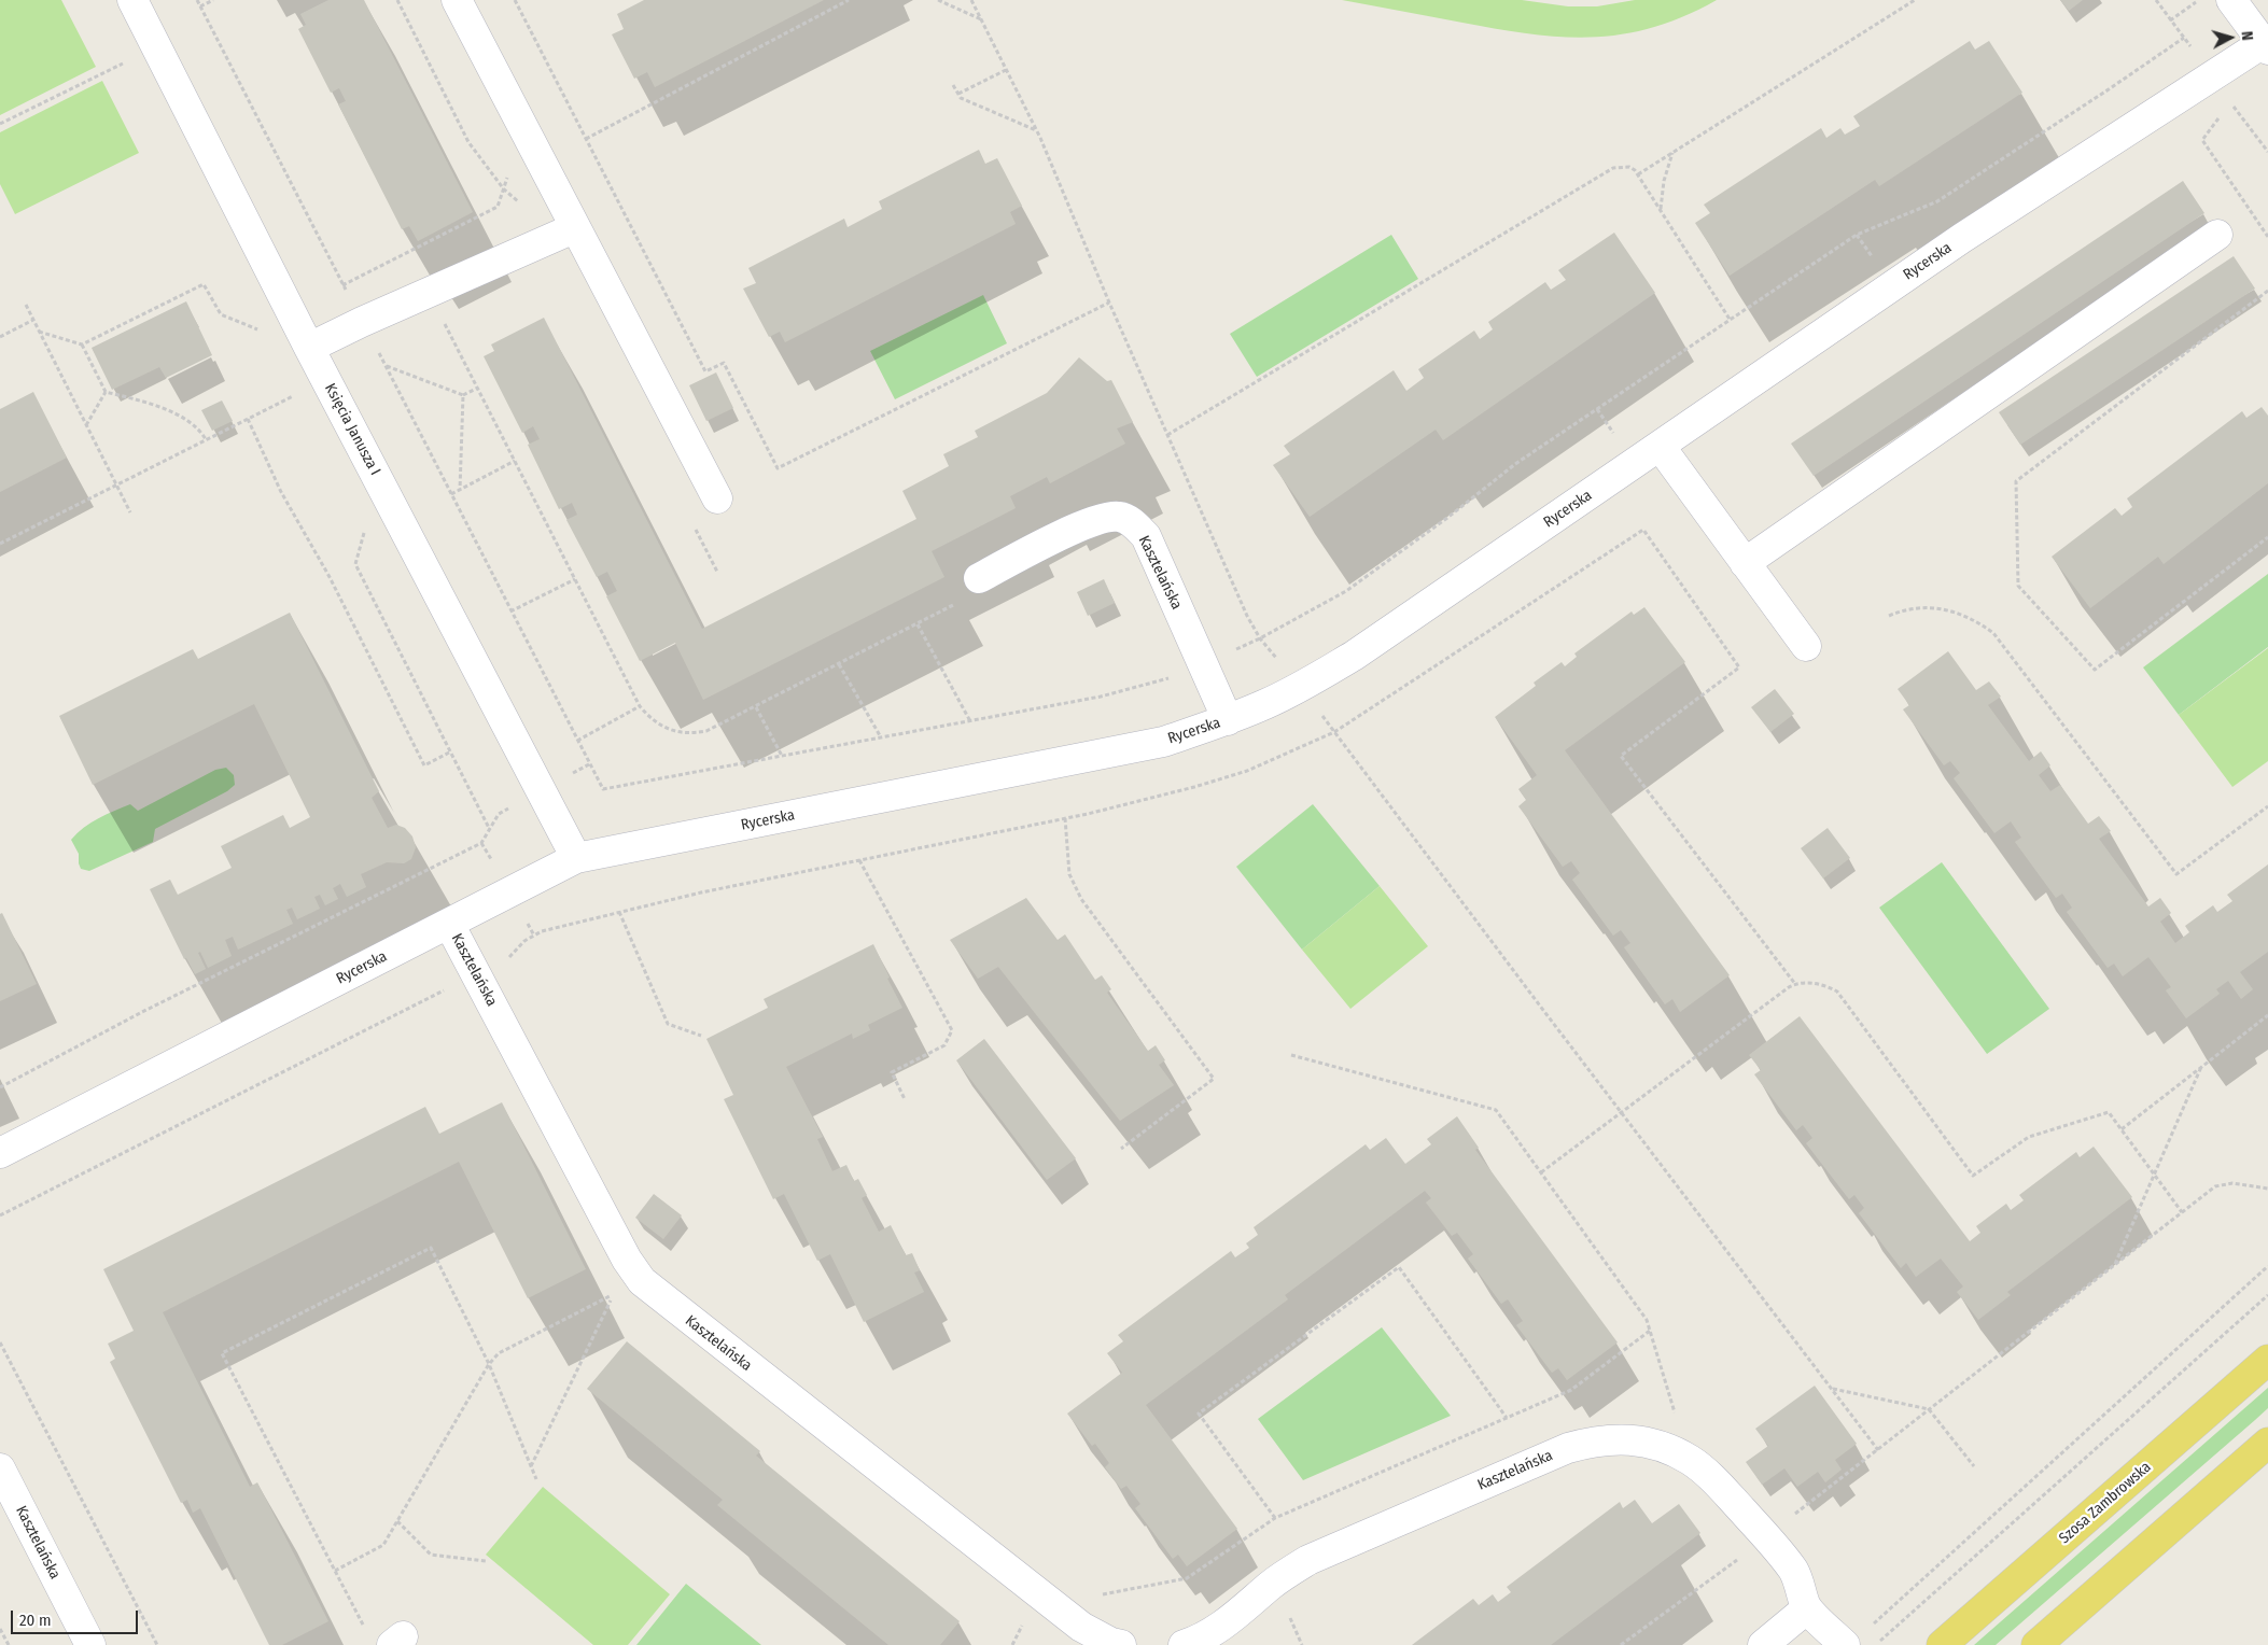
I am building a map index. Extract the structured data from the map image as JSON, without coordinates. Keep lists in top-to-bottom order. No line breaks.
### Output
{"streets":{"main road":["Szosa Zambrowska"],"street":["Rycerska","Księcia Janusza I","Kasztelańska"]},"crossings":[["Rycerska","Księcia Janusza I"],["Rycerska","Kasztelańska"]],"scale_bar":"20 m","north":"right"}
